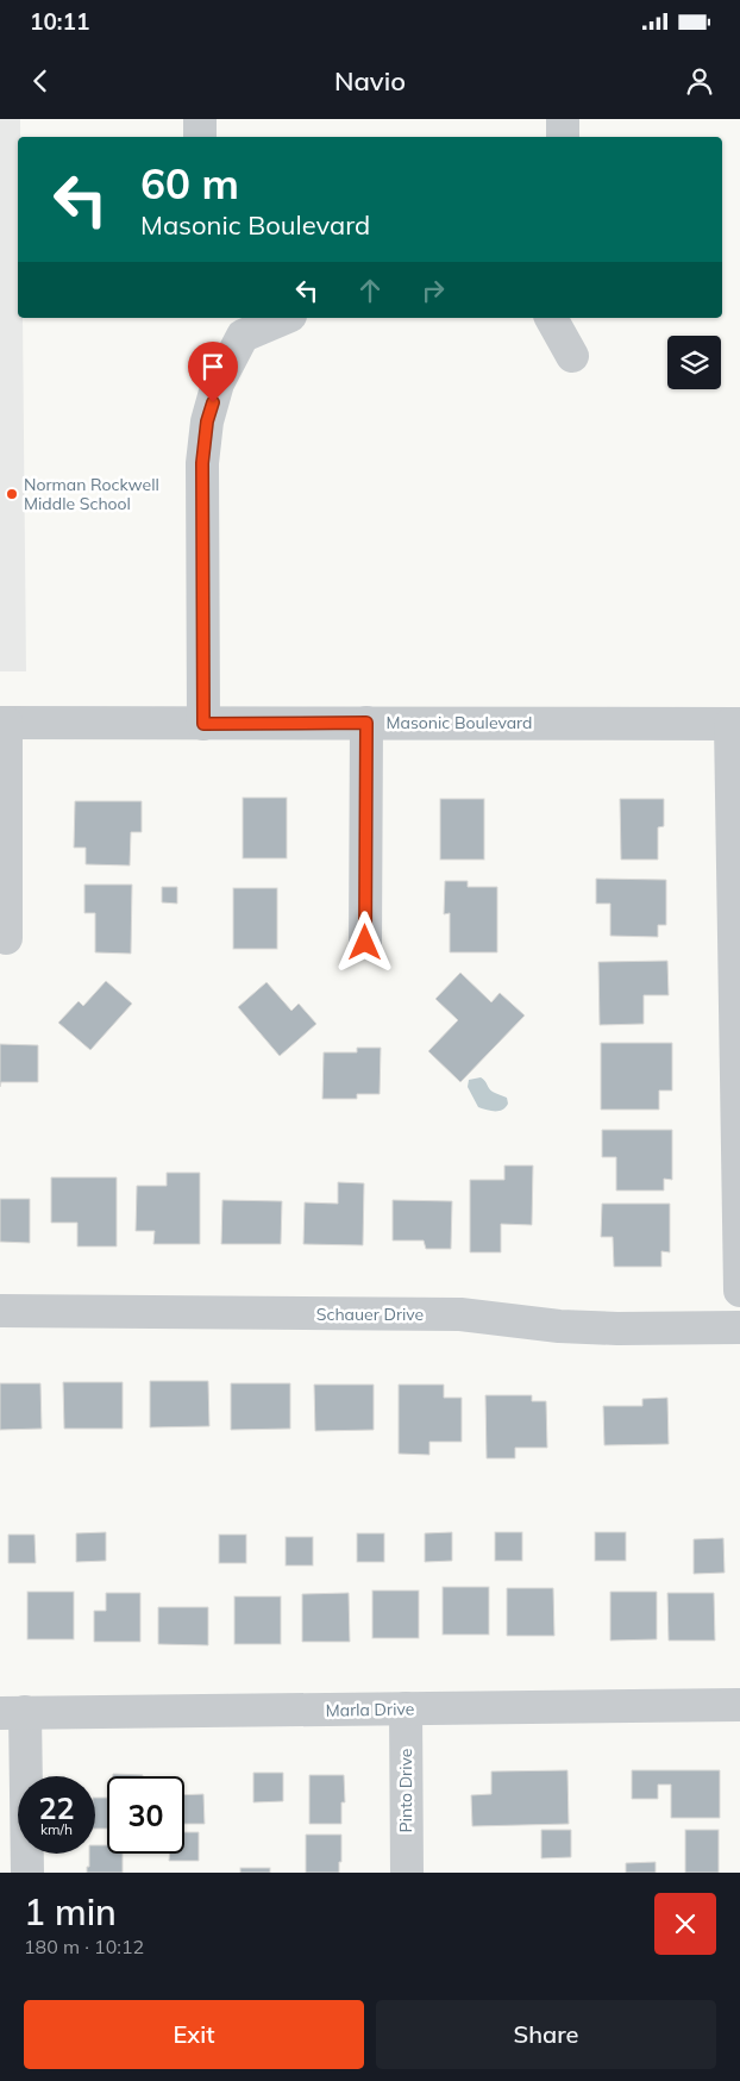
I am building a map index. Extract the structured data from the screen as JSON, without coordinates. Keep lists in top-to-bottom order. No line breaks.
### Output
{"streets":{"street":["Masonic Boulevard","Schauer Drive","Marla Drive","Pinto Drive"]},"crossings":[["Marla Drive","Pinto Drive"]],"places":["Norman Rockwell Middle School"],"page":{"status":"10:11","header":"Navio","turn":["60 m","Masonic Boulevard"],"speed":"22 km/h","limit":"30","heading":["1 min","180 m · 10:12"],"buttons":["Exit","Share"]}}
